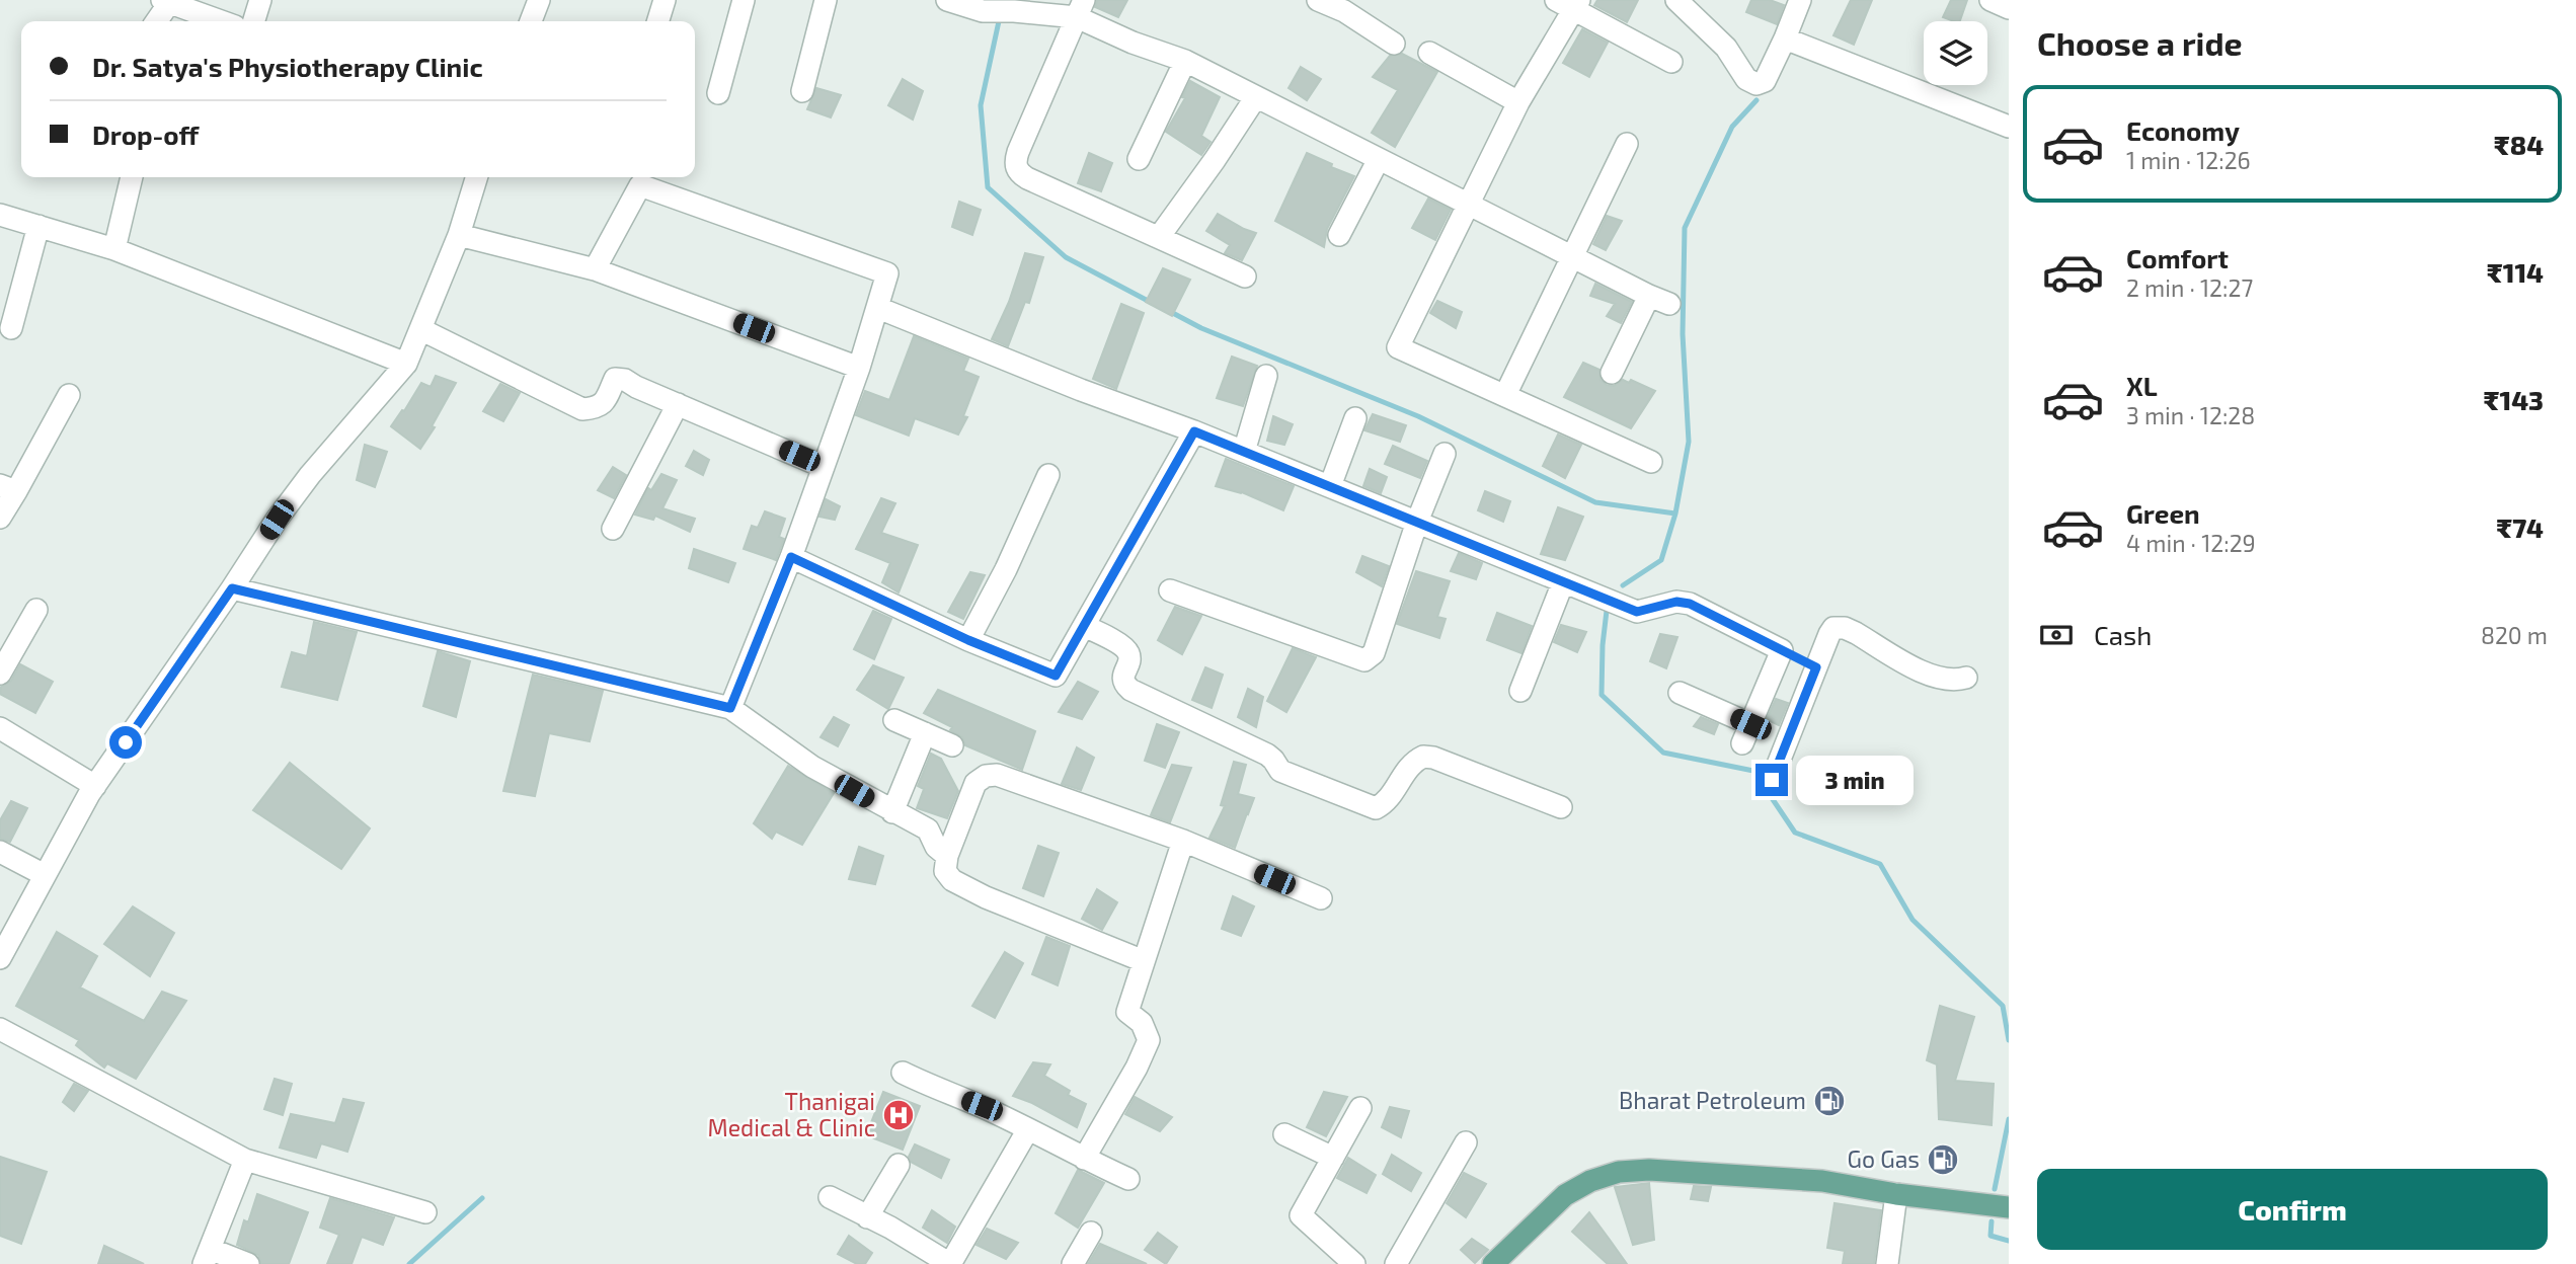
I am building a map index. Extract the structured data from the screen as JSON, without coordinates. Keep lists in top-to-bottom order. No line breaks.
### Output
{"places":{"fuel station":["Bharat Petroleum","Go Gas"],"hospital":["Thanigai Medical & Clinic"]},"page":{"heading":"Choose a ride","banner":["Dr. Satya's Physiotherapy Clinic","Drop-off"],"list":[{"name":"Economy","note":"1 min · 12:26","value":"₹84"},{"name":"Comfort","note":"2 min · 12:27","value":"₹114"},{"name":"XL","note":"3 min · 12:28","value":"₹143"},{"name":"Green","note":"4 min · 12:29","value":"₹74"}],"pay":["Cash","820 m"],"bubble":"3 min","buttons":"Confirm"}}
